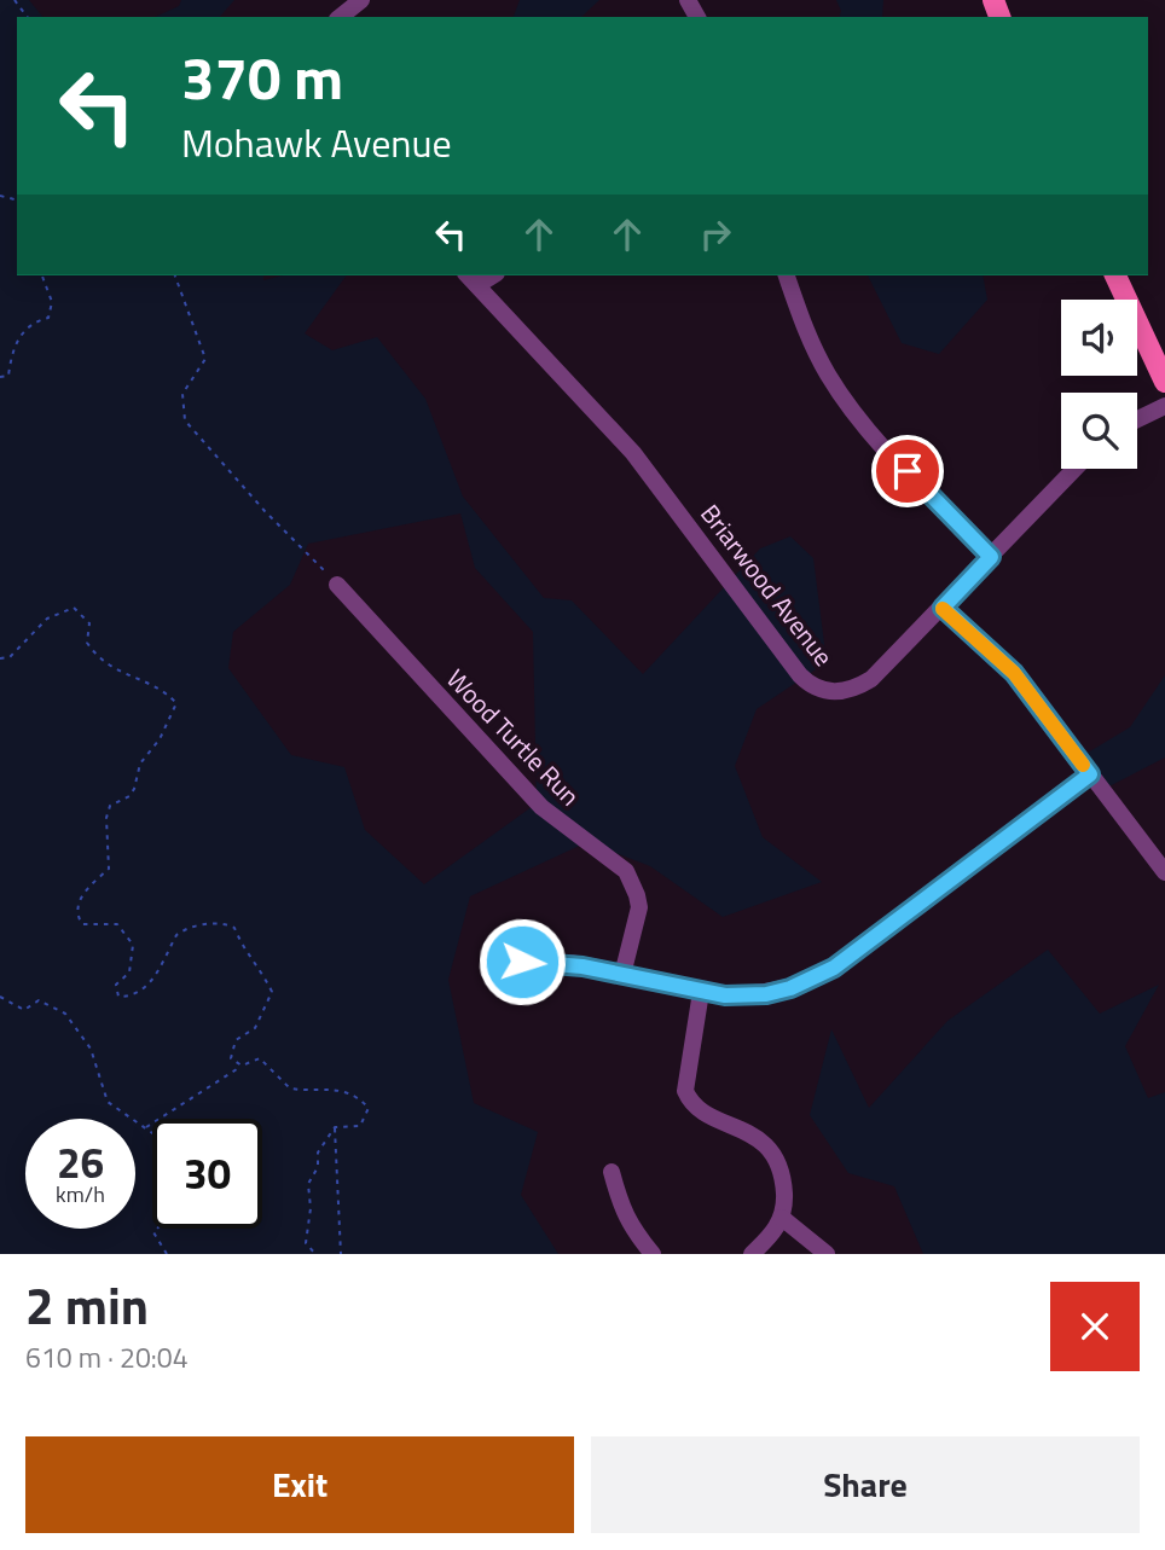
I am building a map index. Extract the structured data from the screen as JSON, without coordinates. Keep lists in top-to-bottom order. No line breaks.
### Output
{"streets":{"street":["Briarwood Avenue","Wood Turtle Run"]},"page":{"turn":["370 m","Mohawk Avenue"],"speed":"26 km/h","limit":"30","heading":["2 min","610 m · 20:04"],"buttons":["Exit","Share"]}}
